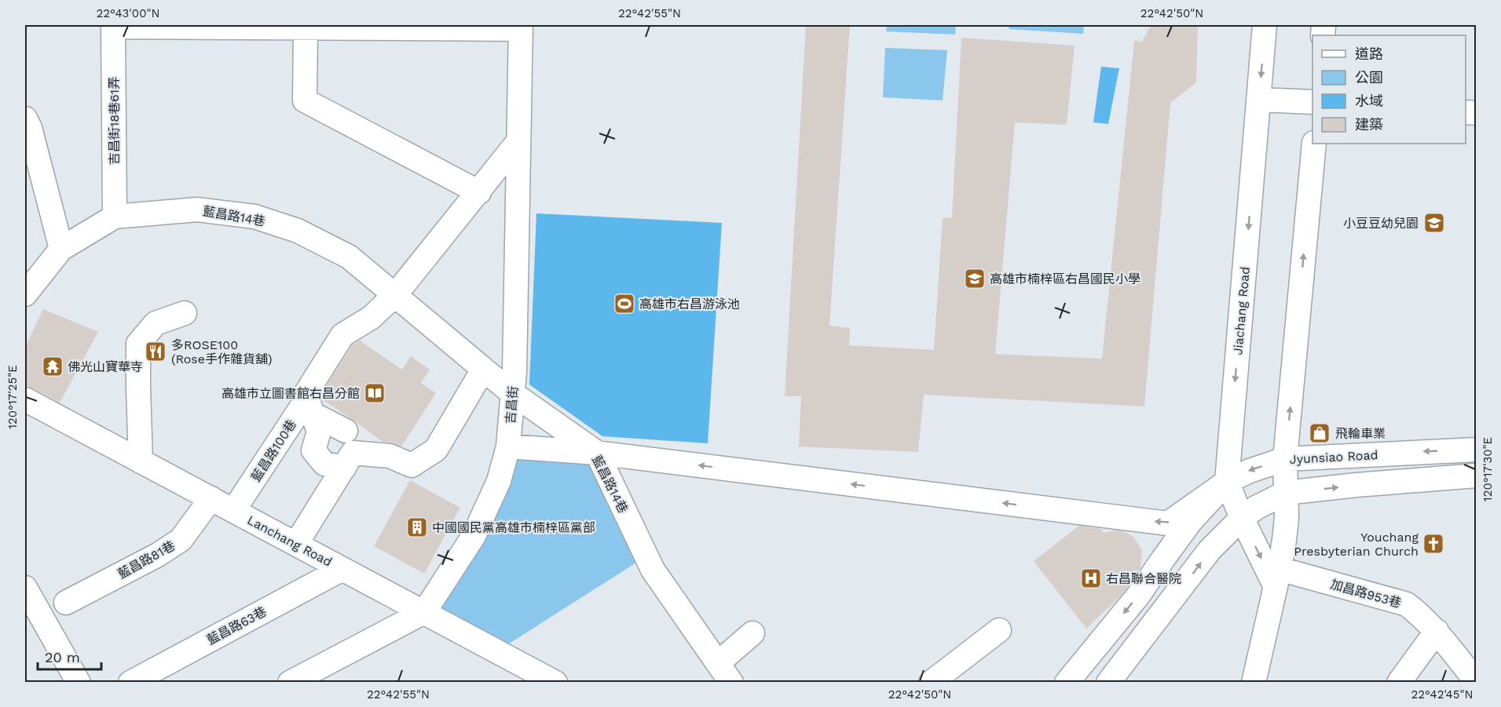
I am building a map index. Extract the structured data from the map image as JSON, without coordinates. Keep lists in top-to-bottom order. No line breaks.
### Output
{"streets":{"street":["吉昌街18巷61弄","藍昌路14巷","Jiachang Road","吉昌街","藍昌路100巷","Jyunsiao Road","Lanchang Road","藍昌路81巷","加昌路953巷","藍昌路63巷"]},"crossings":[["吉昌街18巷61弄","藍昌路14巷"],["藍昌路14巷","吉昌街"],["Jiachang Road","Jyunsiao Road"],["Jiachang Road","加昌路953巷"],["吉昌街","Lanchang Road"],["藍昌路100巷","Lanchang Road"],["Lanchang Road","藍昌路81巷"],["Lanchang Road","藍昌路63巷"]],"places":{"school or university":["小豆豆幼兒園","高雄市楠梓區右昌國民小學"],"sports":["高雄市右昌游泳池"],"restaurant":["多ROSE100 (Rose手作雜貨舖)"],"temple":["佛光山寶華寺"],"library":["高雄市立圖書館右昌分館"],"shop":["飛輪車業"],"building":["中國國民黨高雄市楠梓區黨部"],"church":["Youchang Presbyterian Church"],"hospital":["右昌聯合醫院"]},"legend":["道路","公園","水域","建築"],"scale_bar":"20 m","coordinates":["22°43'00\"N","22°42'55\"N","22°42'50\"N","120°17'25\"E","120°17'30\"E","22°42'45\"N"]}
